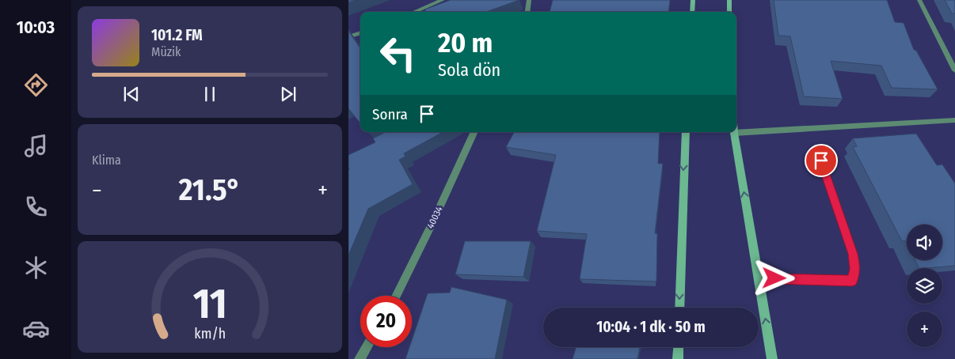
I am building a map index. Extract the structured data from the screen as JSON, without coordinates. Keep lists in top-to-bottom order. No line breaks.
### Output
{"streets":{"street":["40034"]},"page":{"tabs":"10:03","turn":["20 m","Sola dön"],"song":["101.2 FM","Müzik"],"then":"Sonra","tile":"Klima","heat":["−","21.5°","+"],"map_buttons":"+","limit":"20","trip":"10:04 · 1 dk · 50 m","gauge":["11","km/h"]}}
